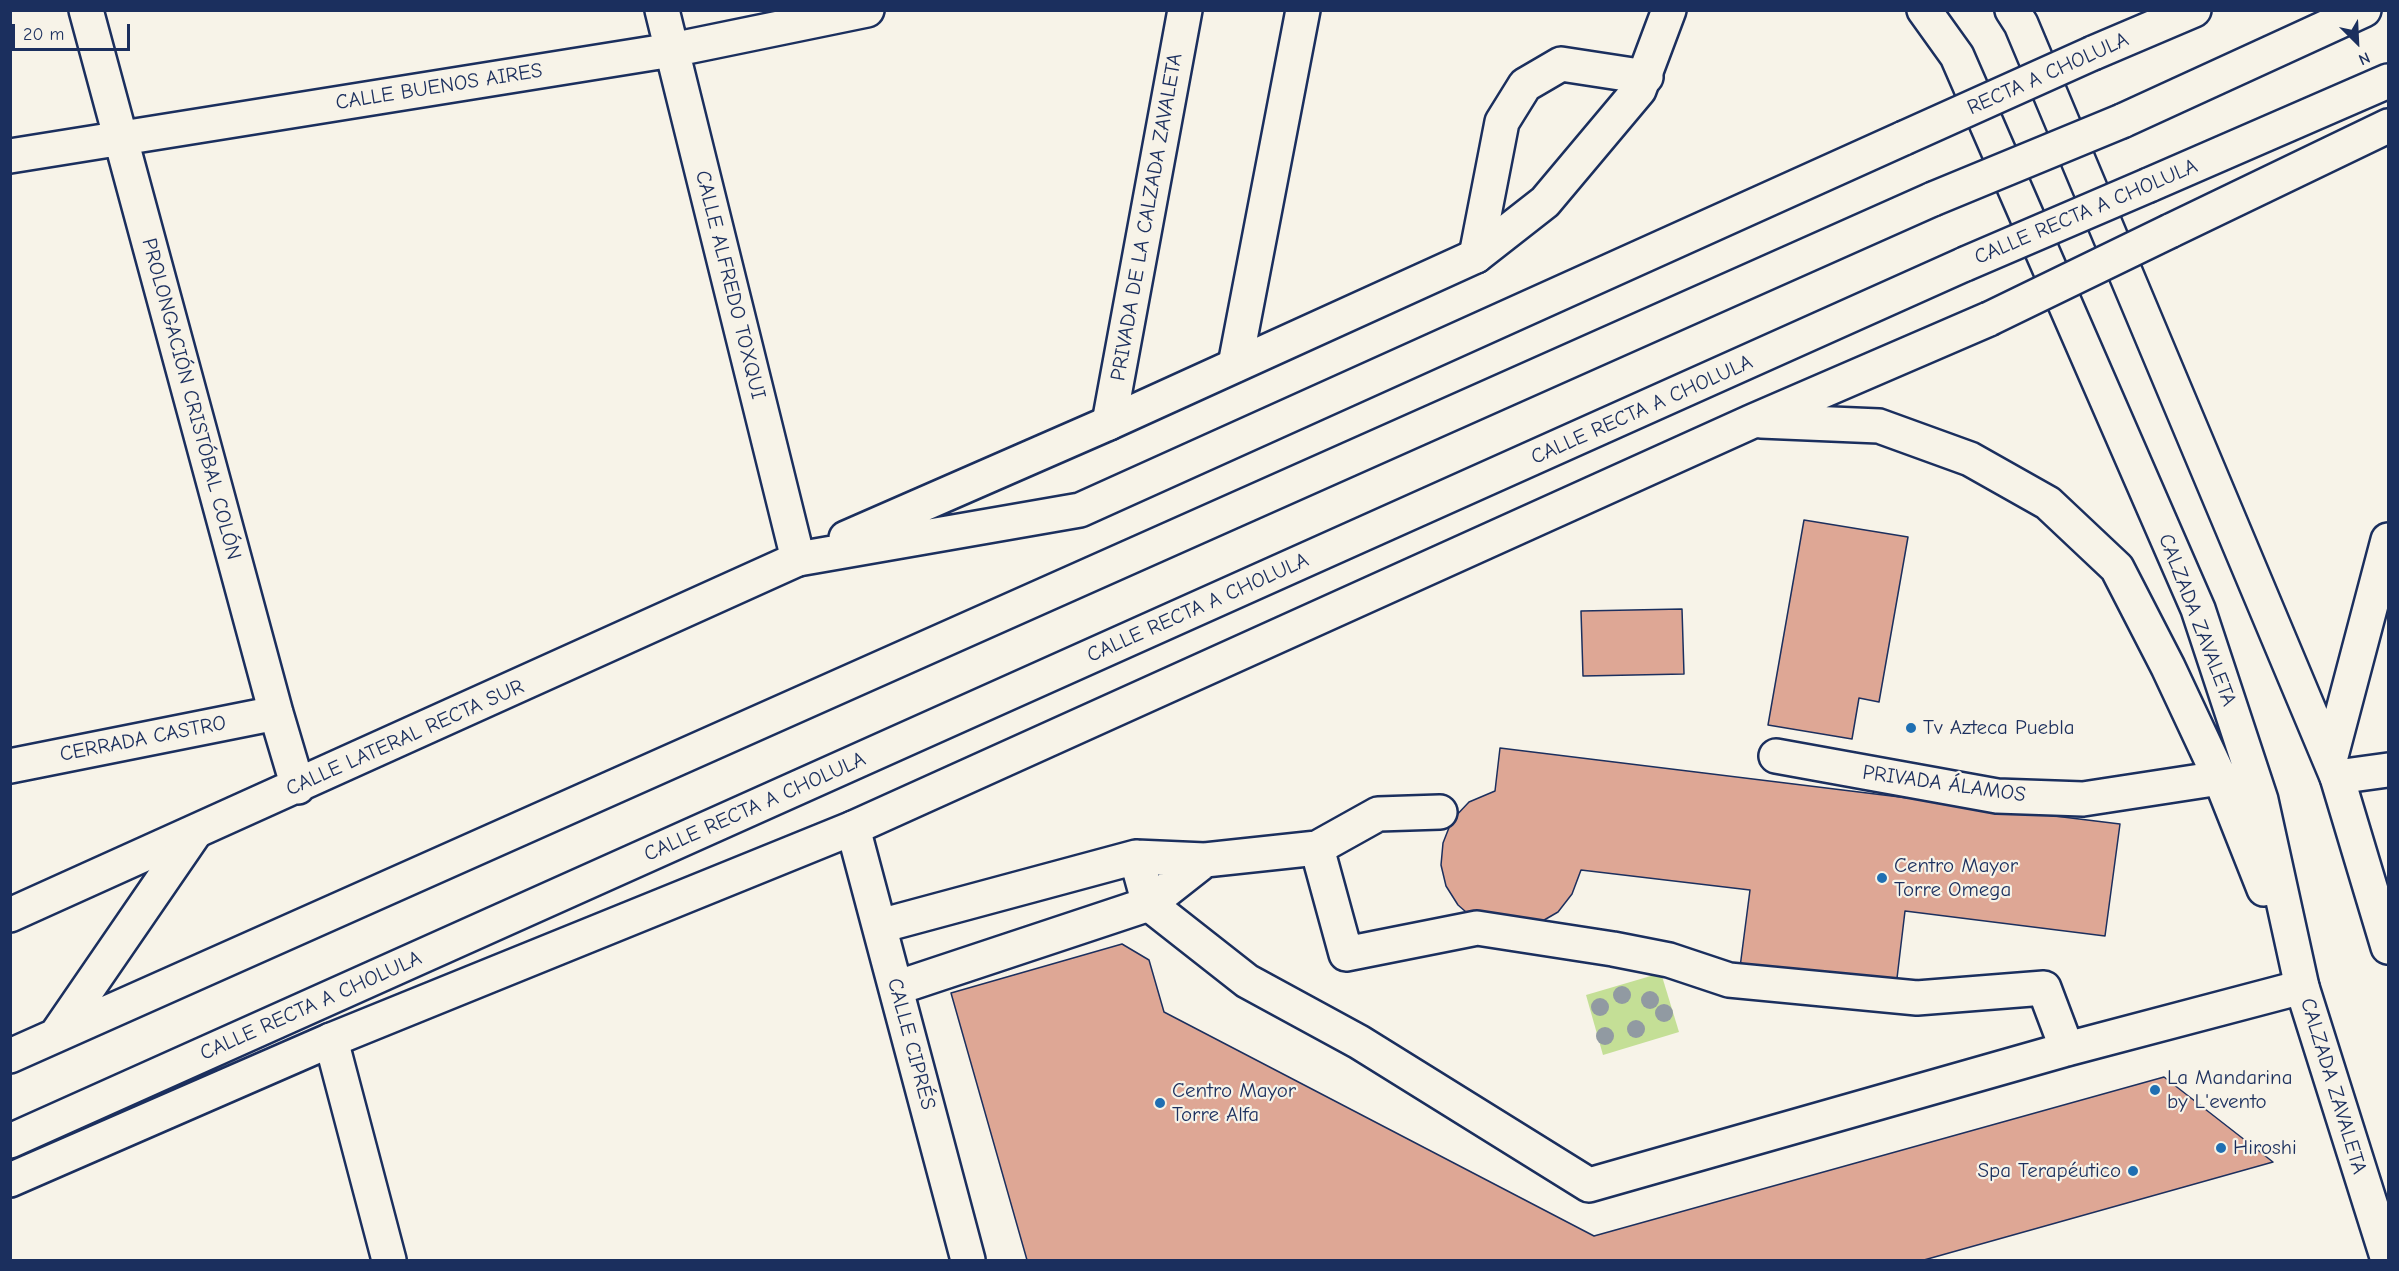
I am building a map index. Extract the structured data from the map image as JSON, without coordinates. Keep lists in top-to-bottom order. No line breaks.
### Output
{"streets":{"main road":["RECTA A CHOLULA","CALLE BUENOS AIRES","CALLE RECTA A CHOLULA","PRIVADA DE LA CALZADA ZAVALETA","CALLE ALFREDO TOXQUI","PROLONGACIÓN CRISTÓBAL COLÓN","CALZADA ZAVALETA","CALLE LATERAL RECTA SUR","CERRADA CASTRO","PRIVADA ÁLAMOS","CALLE CIPRÉS"]},"crossings":[["RECTA A CHOLULA","CALLE ALFREDO TOXQUI"],["RECTA A CHOLULA","CALLE LATERAL RECTA SUR"],["CALLE BUENOS AIRES","CALLE ALFREDO TOXQUI"],["CALLE BUENOS AIRES","PROLONGACIÓN CRISTÓBAL COLÓN"],["CALLE ALFREDO TOXQUI","CALLE LATERAL RECTA SUR"],["PROLONGACIÓN CRISTÓBAL COLÓN","CALLE LATERAL RECTA SUR"],["PROLONGACIÓN CRISTÓBAL COLÓN","CERRADA CASTRO"]],"places":["Tv Azteca Puebla","Centro Mayor Torre Omega","La Mandarina by L'evento","Centro Mayor Torre Alfa","Hiroshi","Spa Terapéutico"],"scale_bar":"20 m","north":"bottom right"}
